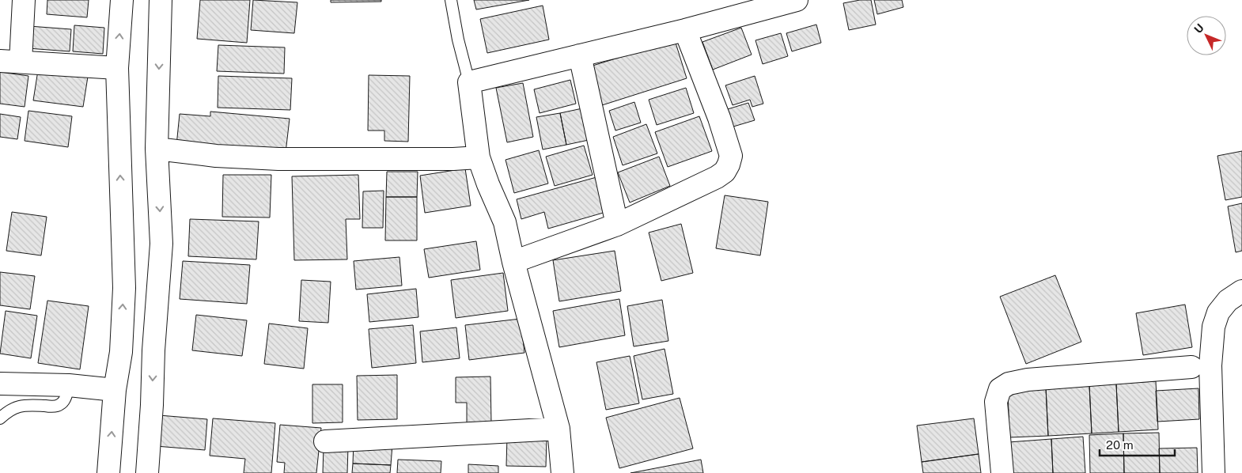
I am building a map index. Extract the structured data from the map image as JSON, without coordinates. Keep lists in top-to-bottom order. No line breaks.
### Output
{"scale_bar":"20 m","north":"top left"}
